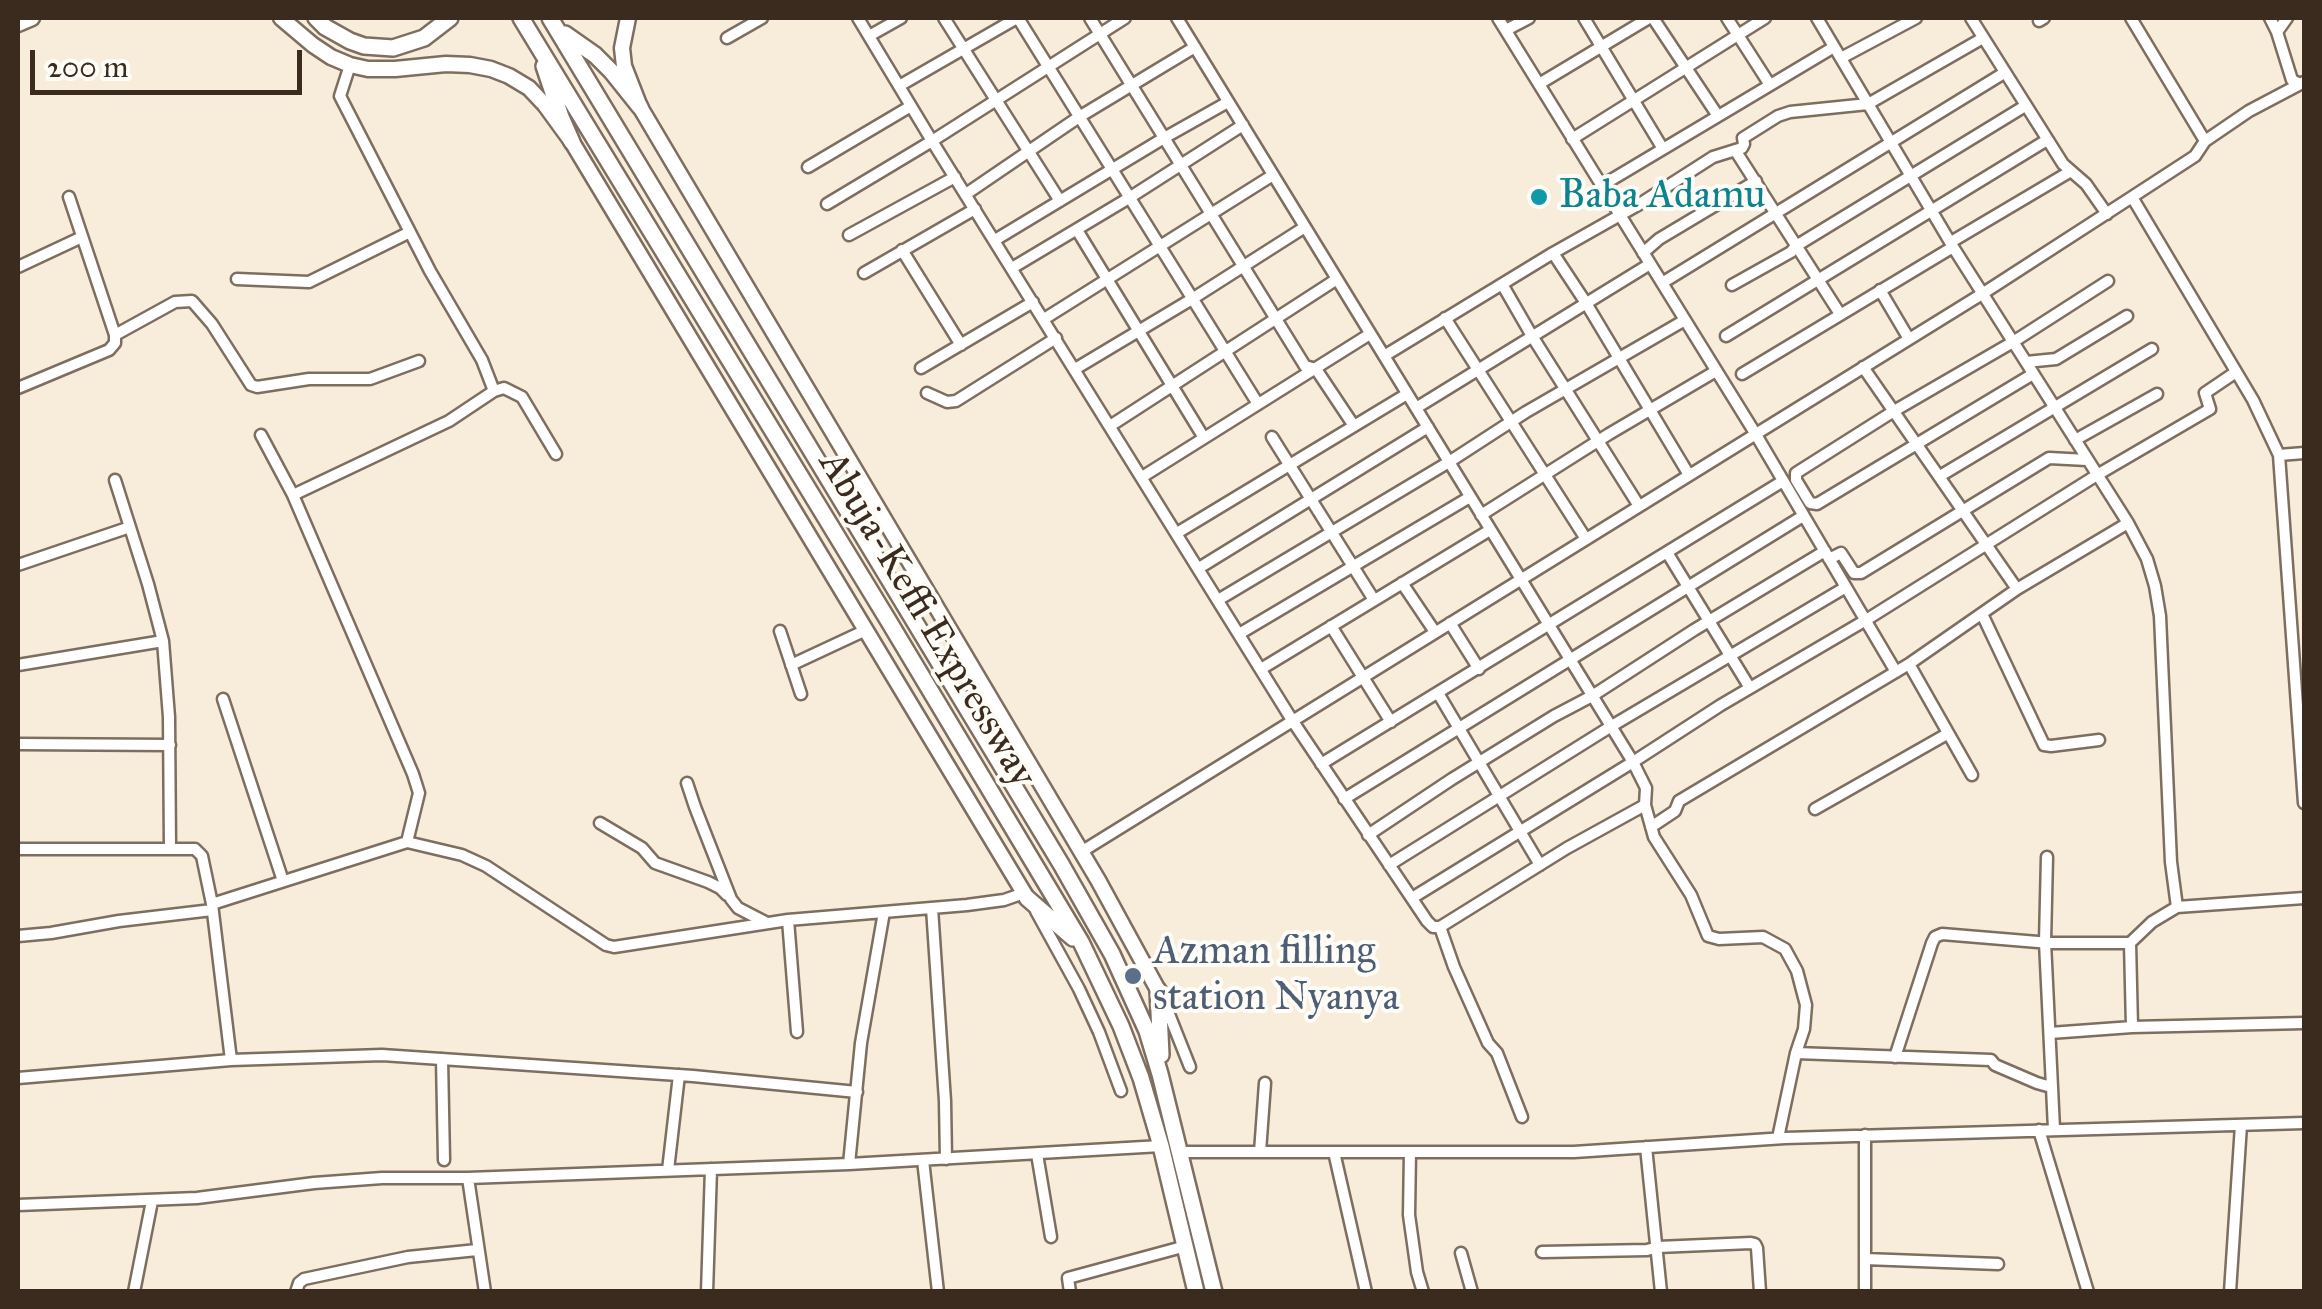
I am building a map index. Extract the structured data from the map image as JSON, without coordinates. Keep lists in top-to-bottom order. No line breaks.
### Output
{"streets":{"highway":["Abuja-Keffi Expressway"]},"places":["Baba Adamu","Azman filling station Nyanya"],"scale_bar":"200 m"}
